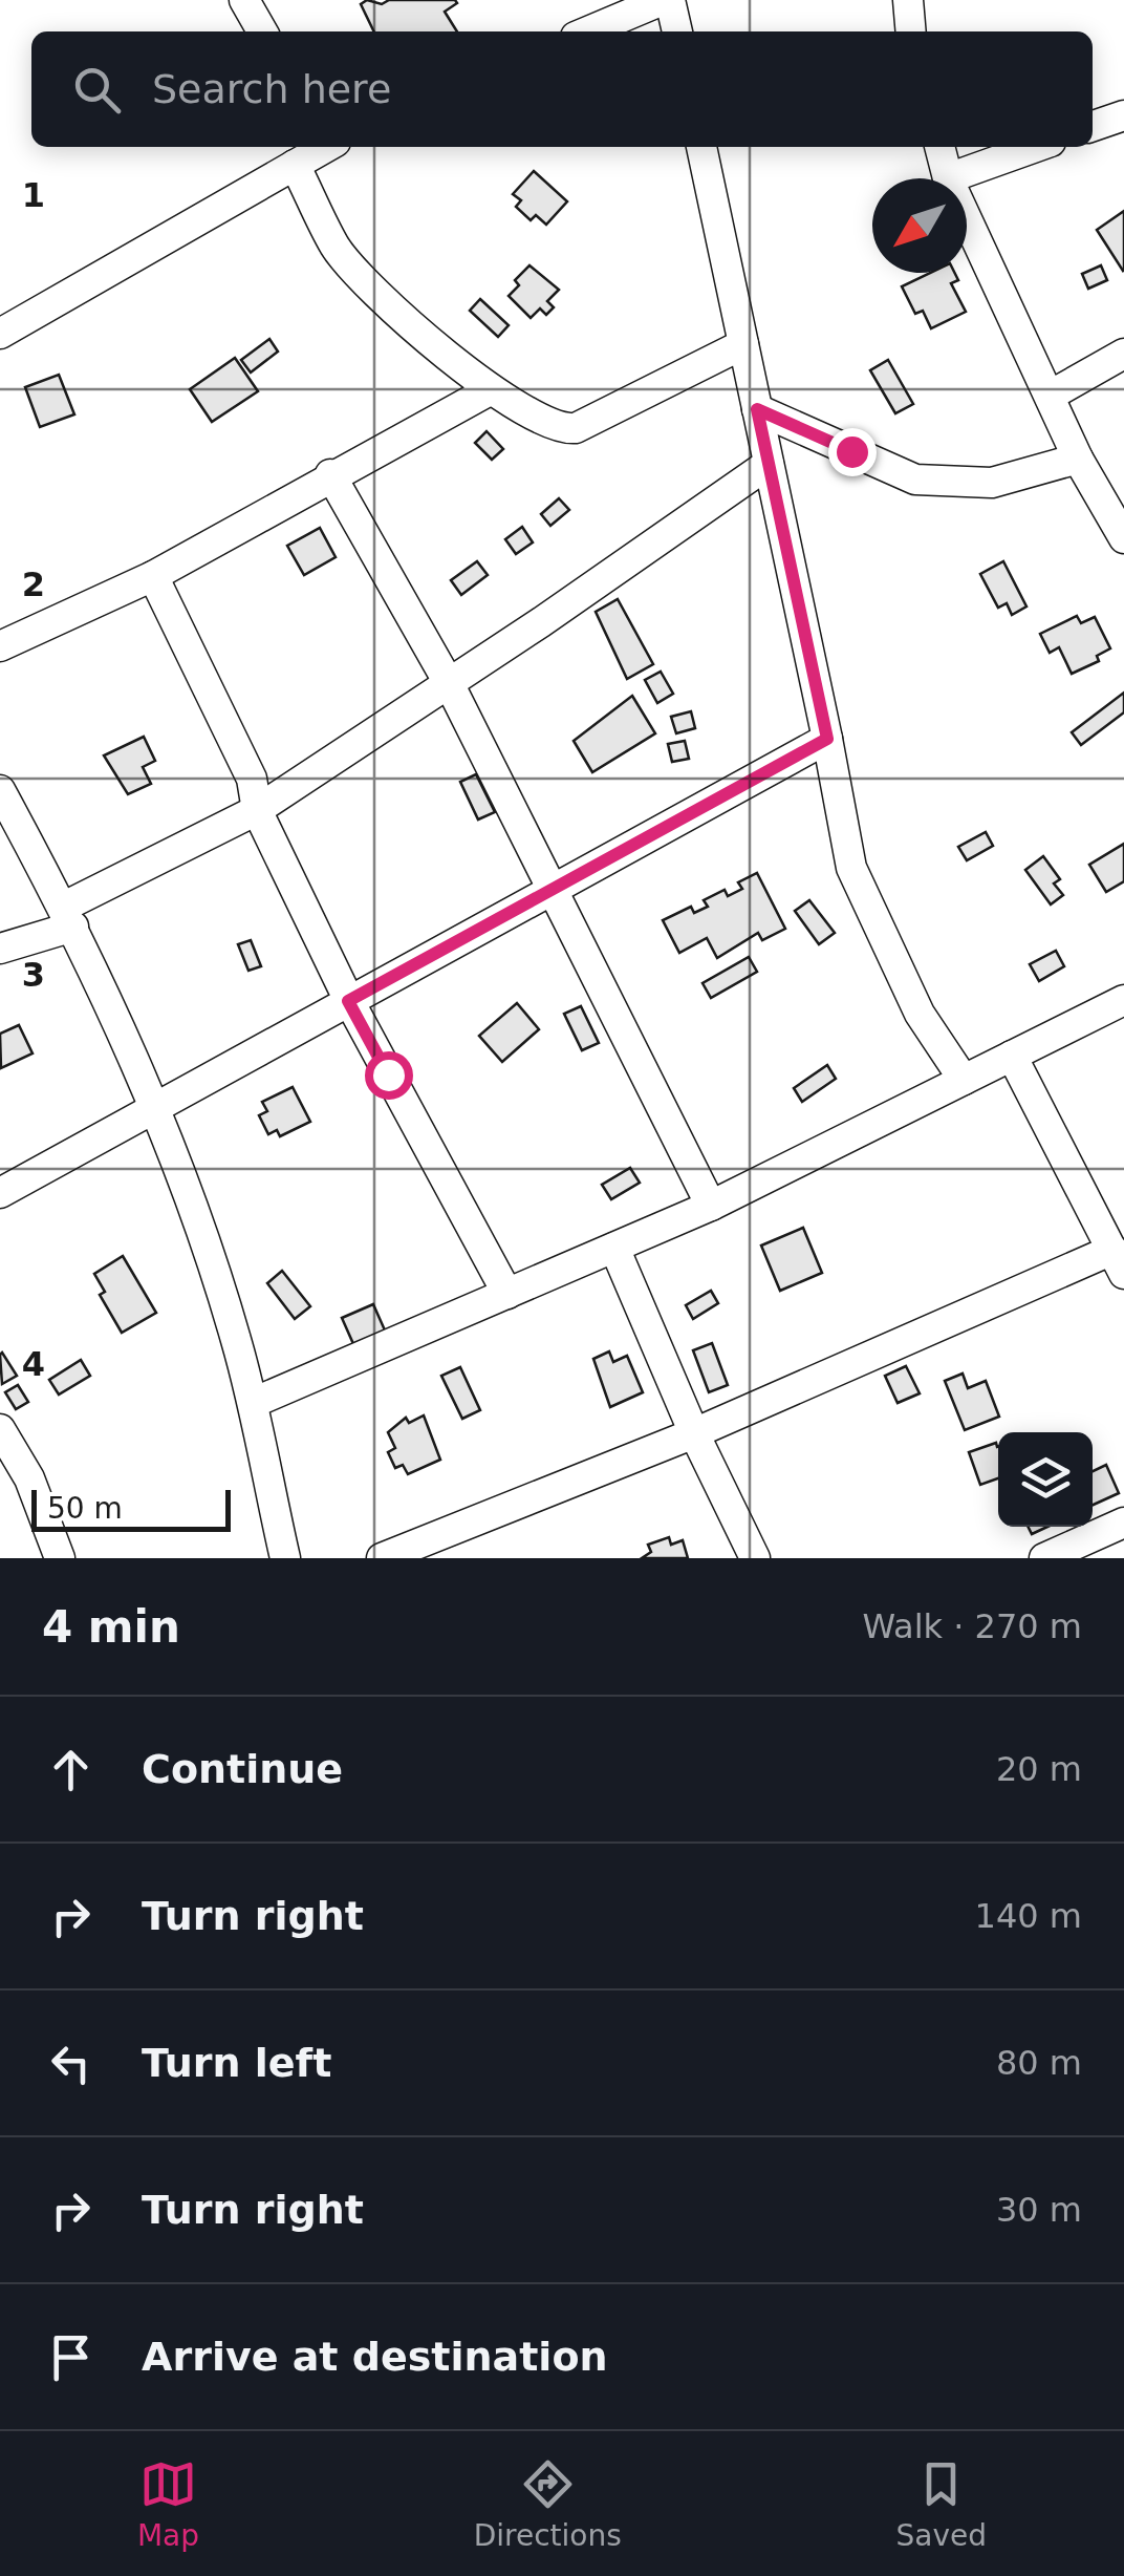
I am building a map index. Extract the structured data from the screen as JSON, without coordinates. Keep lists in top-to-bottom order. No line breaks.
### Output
{"scale_bar":"50 m","north":"bottom left","page":{"search":"Search here","scale":"50 m","heading":["4 min","Walk · 270 m"],"list":[["Continue","20 m"],["Turn right","140 m"],["Turn left","80 m"],["Turn right","30 m"],"Arrive at destination"],"nav":["Map","Directions","Saved"]},"grid":{"rows":["1","2","3","4"]}}
